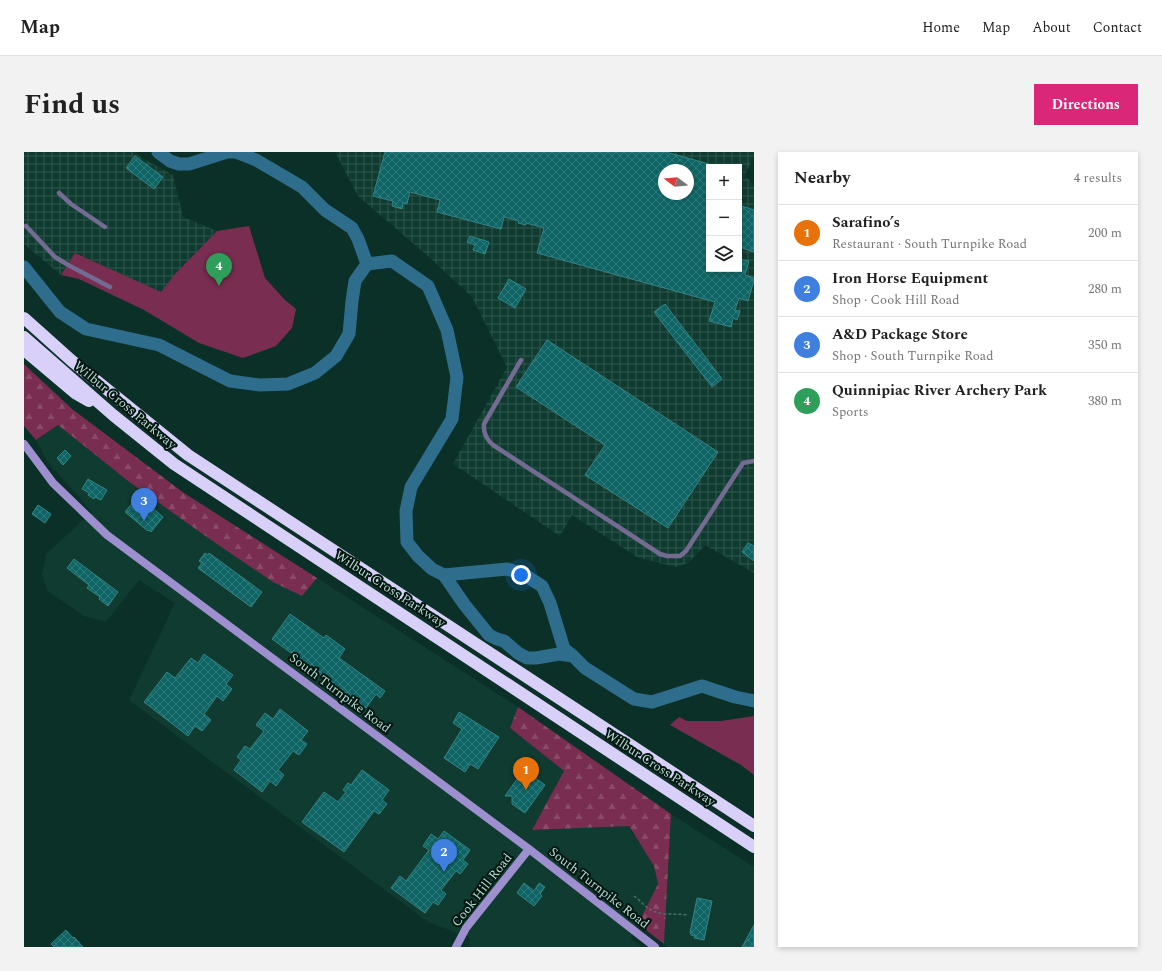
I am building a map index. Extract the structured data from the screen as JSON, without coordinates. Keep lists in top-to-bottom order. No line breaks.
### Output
{"streets":{"highway":["Wilbur Cross Parkway"],"main road":["South Turnpike Road","Cook Hill Road"]},"crossings":[["South Turnpike Road","Cook Hill Road"]],"north":"left","page":{"header":"Map","nav":["Home","Map","About","Contact"],"title":"Find us","buttons":"Directions","heading":["Nearby","4 results"],"map_buttons":["+","−"],"list":[{"mark":"1","name":"Sarafino’s","note":"Restaurant · South Turnpike Road","value":"200 m"},{"mark":"2","name":"Iron Horse Equipment","note":"Shop · Cook Hill Road","value":"280 m"},{"mark":"3","name":"A&D Package Store","note":"Shop · South Turnpike Road","value":"350 m"},{"mark":"4","name":"Quinnipiac River Archery Park","note":"Sports","value":"380 m"}],"pins":["4","3","1","2"]}}
